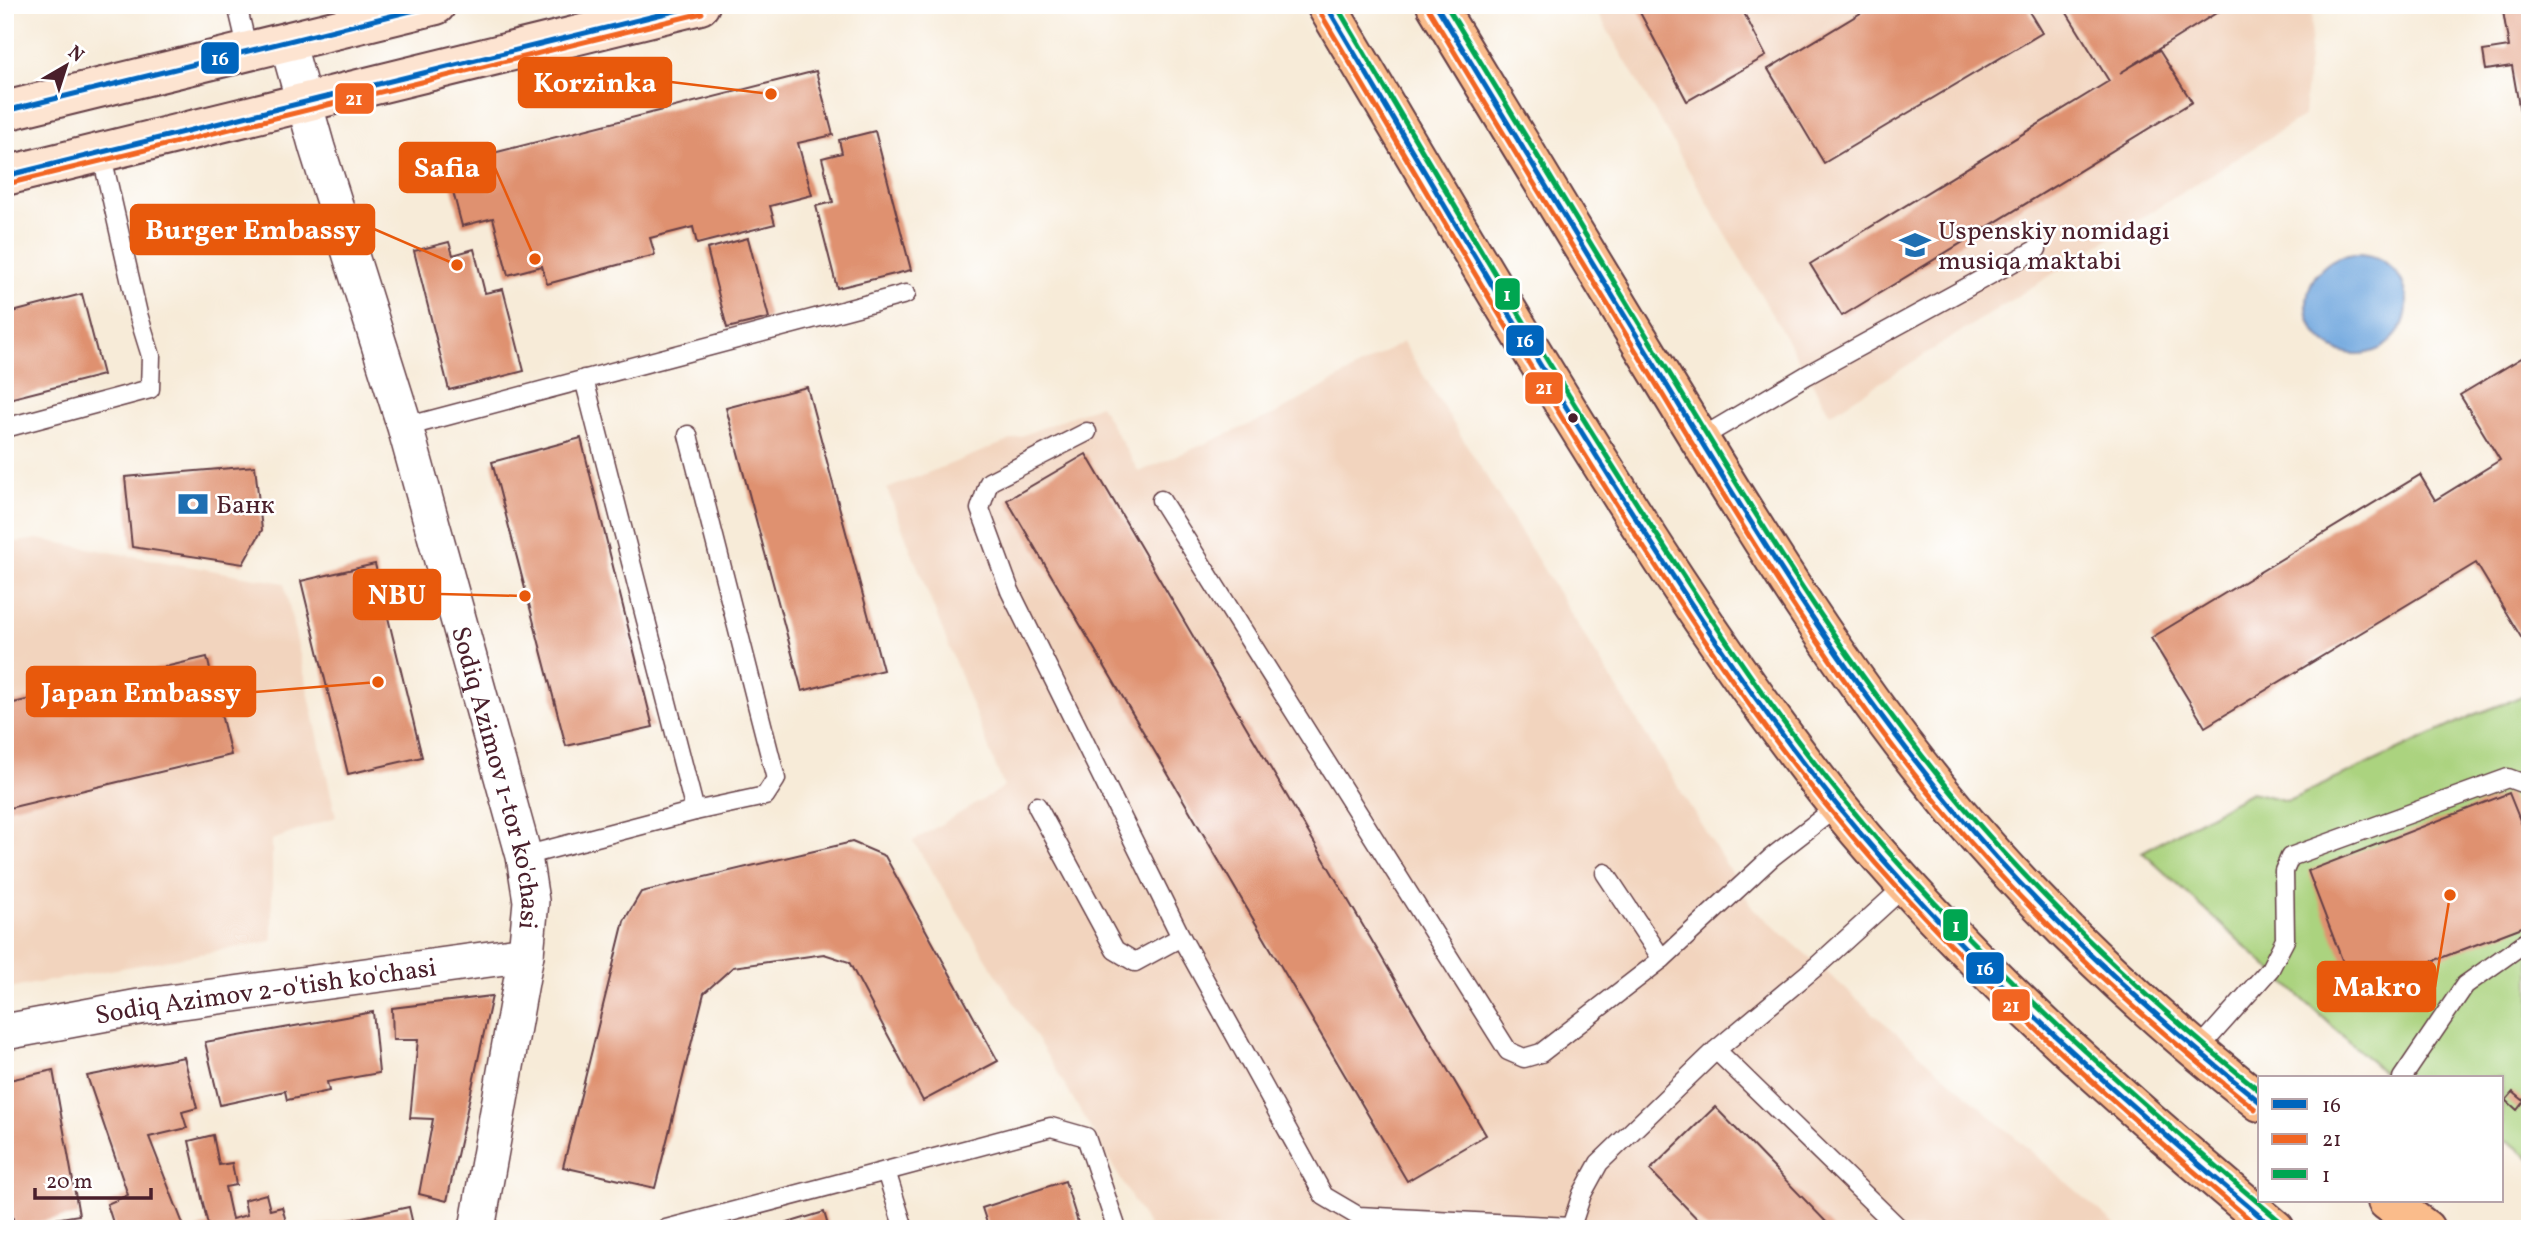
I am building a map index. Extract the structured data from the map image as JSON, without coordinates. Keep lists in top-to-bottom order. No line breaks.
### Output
{"streets":{"street":["Sodiq Azimov 1-tor ko'chasi","Sodiq Azimov 2-o'tish ko'chasi"]},"crossings":[["Sodiq Azimov 1-tor ko'chasi","Sodiq Azimov 2-o'tish ko'chasi"]],"places":{"other":["Korzinka","Safia","Burger Embassy","NBU","Japan Еmbassy","Makro"],"school or university":["Uspenskiy nomidagi musiqa maktabi"],"bank":["Банк"]},"lines":["transit line 16","transit line 1","transit line 21"],"legend":["16","21","1"],"scale_bar":"20 m","north":"top right"}
